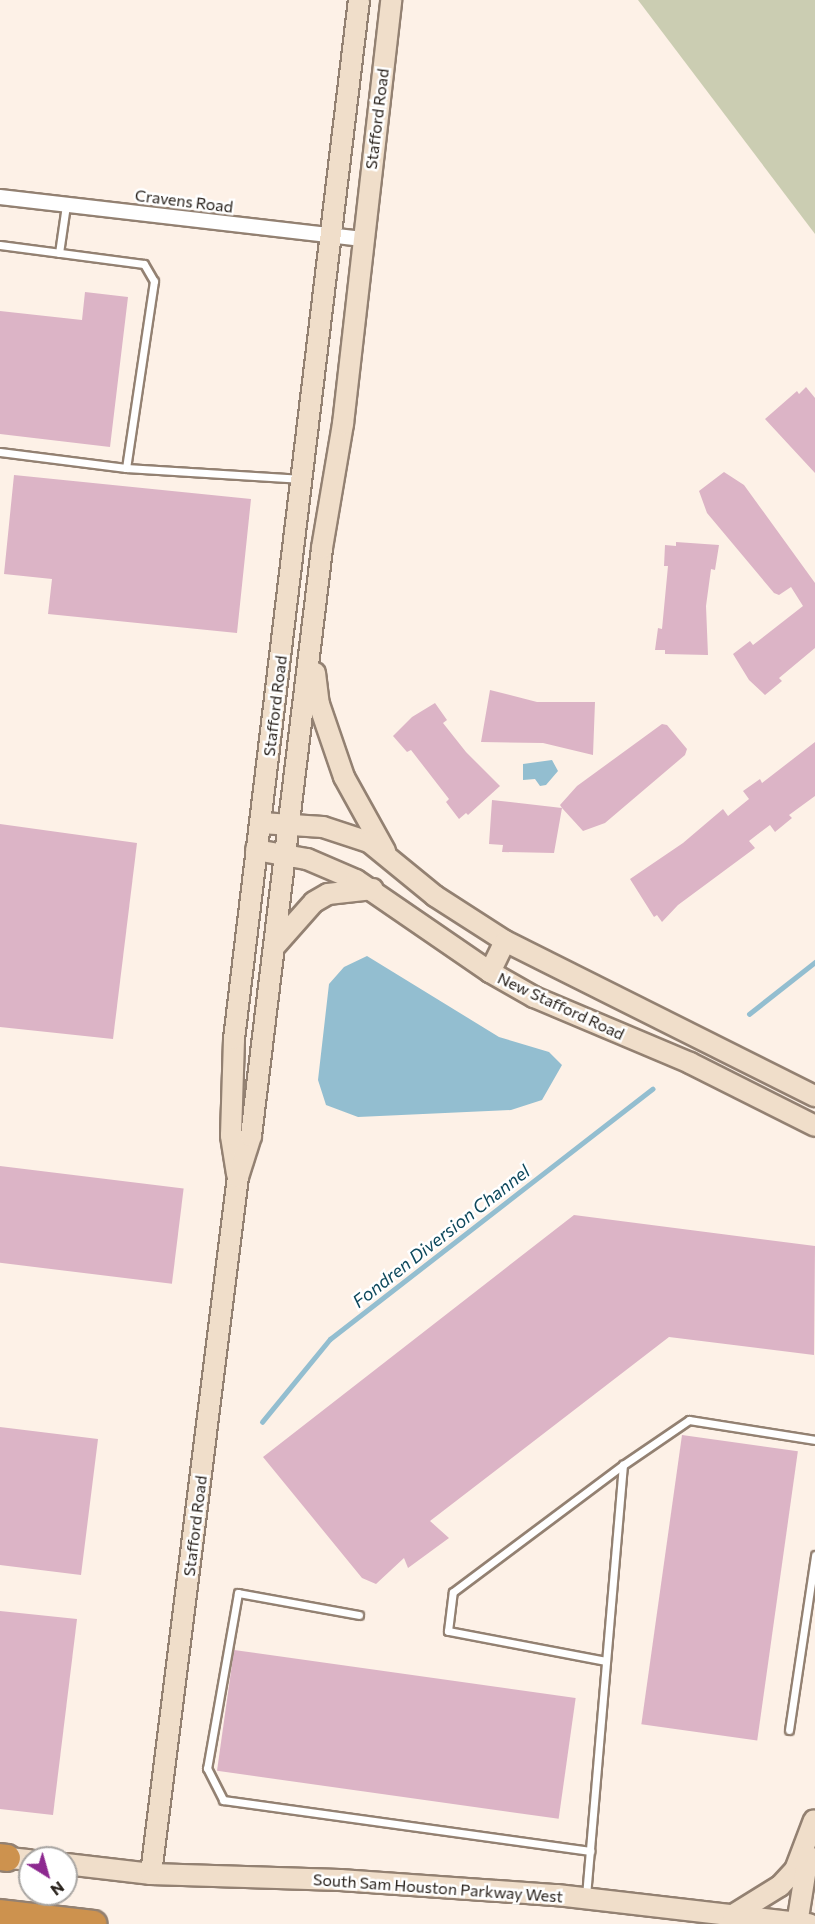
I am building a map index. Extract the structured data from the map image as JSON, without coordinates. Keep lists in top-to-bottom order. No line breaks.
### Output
{"streets":{"main road":["Stafford Road","New Stafford Road","South Sam Houston Parkway West"],"street":["Cravens Road"]},"crossings":[["Stafford Road","Cravens Road"],["Stafford Road","New Stafford Road"],["Stafford Road","South Sam Houston Parkway West"]],"water":["Fondren Diversion Channel"],"north":"bottom right"}
